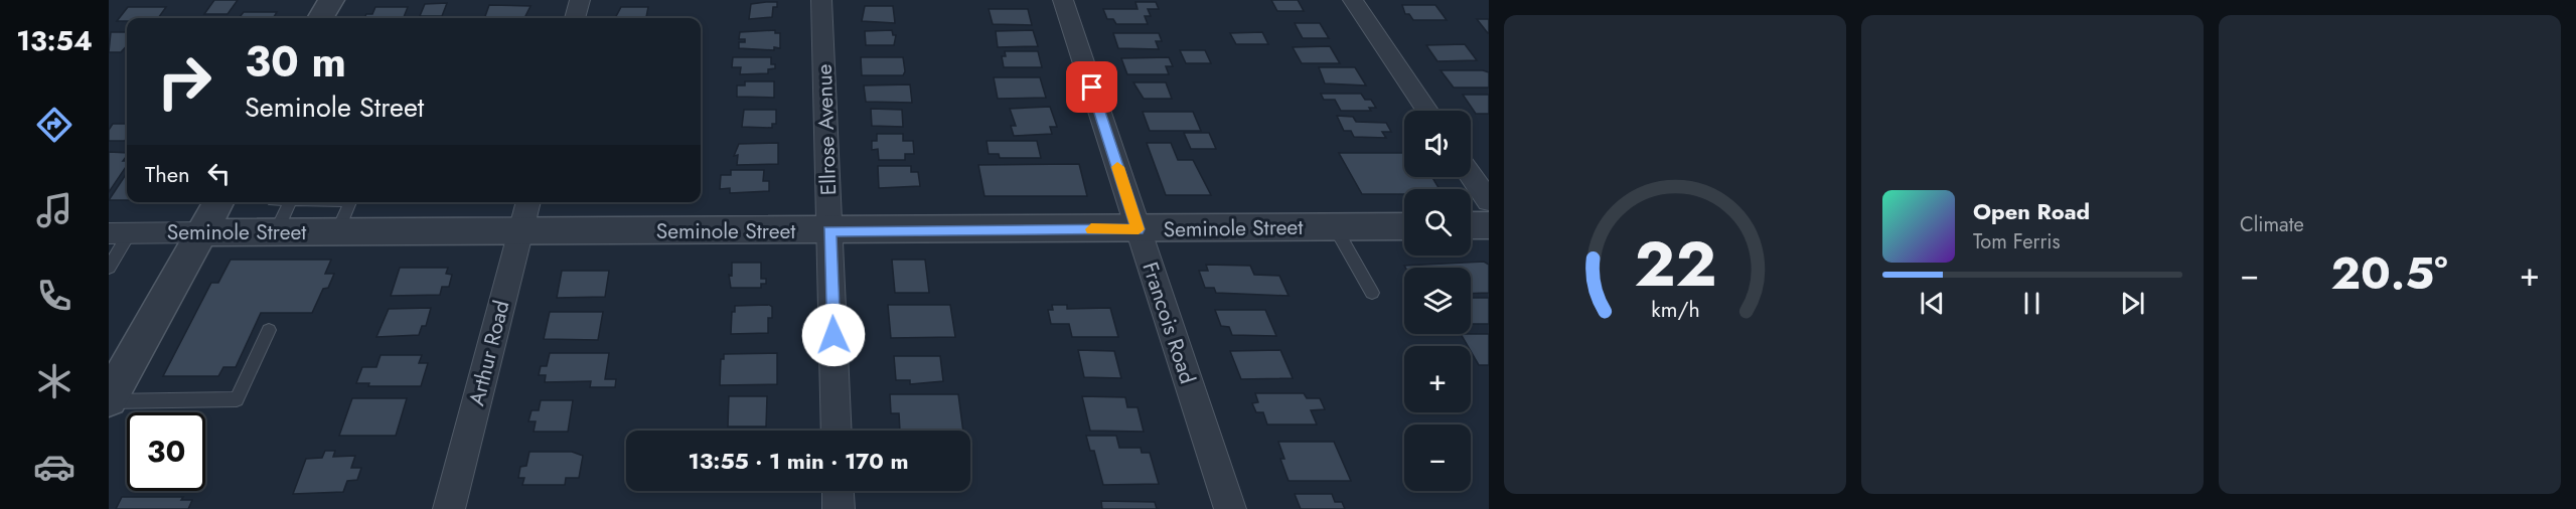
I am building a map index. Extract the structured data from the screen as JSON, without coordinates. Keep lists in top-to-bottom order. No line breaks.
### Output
{"streets":{"street":["Ellrose Avenue","Seminole Street","Francois Road","Arthur Road"]},"crossings":[["Ellrose Avenue","Seminole Street"],["Seminole Street","Francois Road"],["Seminole Street","Arthur Road"]],"page":{"tabs":"13:54","tile":"Climate","turn":["30 m","Seminole Street"],"map_buttons":["+","−"],"then":"Then","song":["Open Road","Tom Ferris"],"heat":["−","20.5°","+"],"limit":"30","trip":"13:55 · 1 min · 170 m","gauge":["22","km/h"]}}
